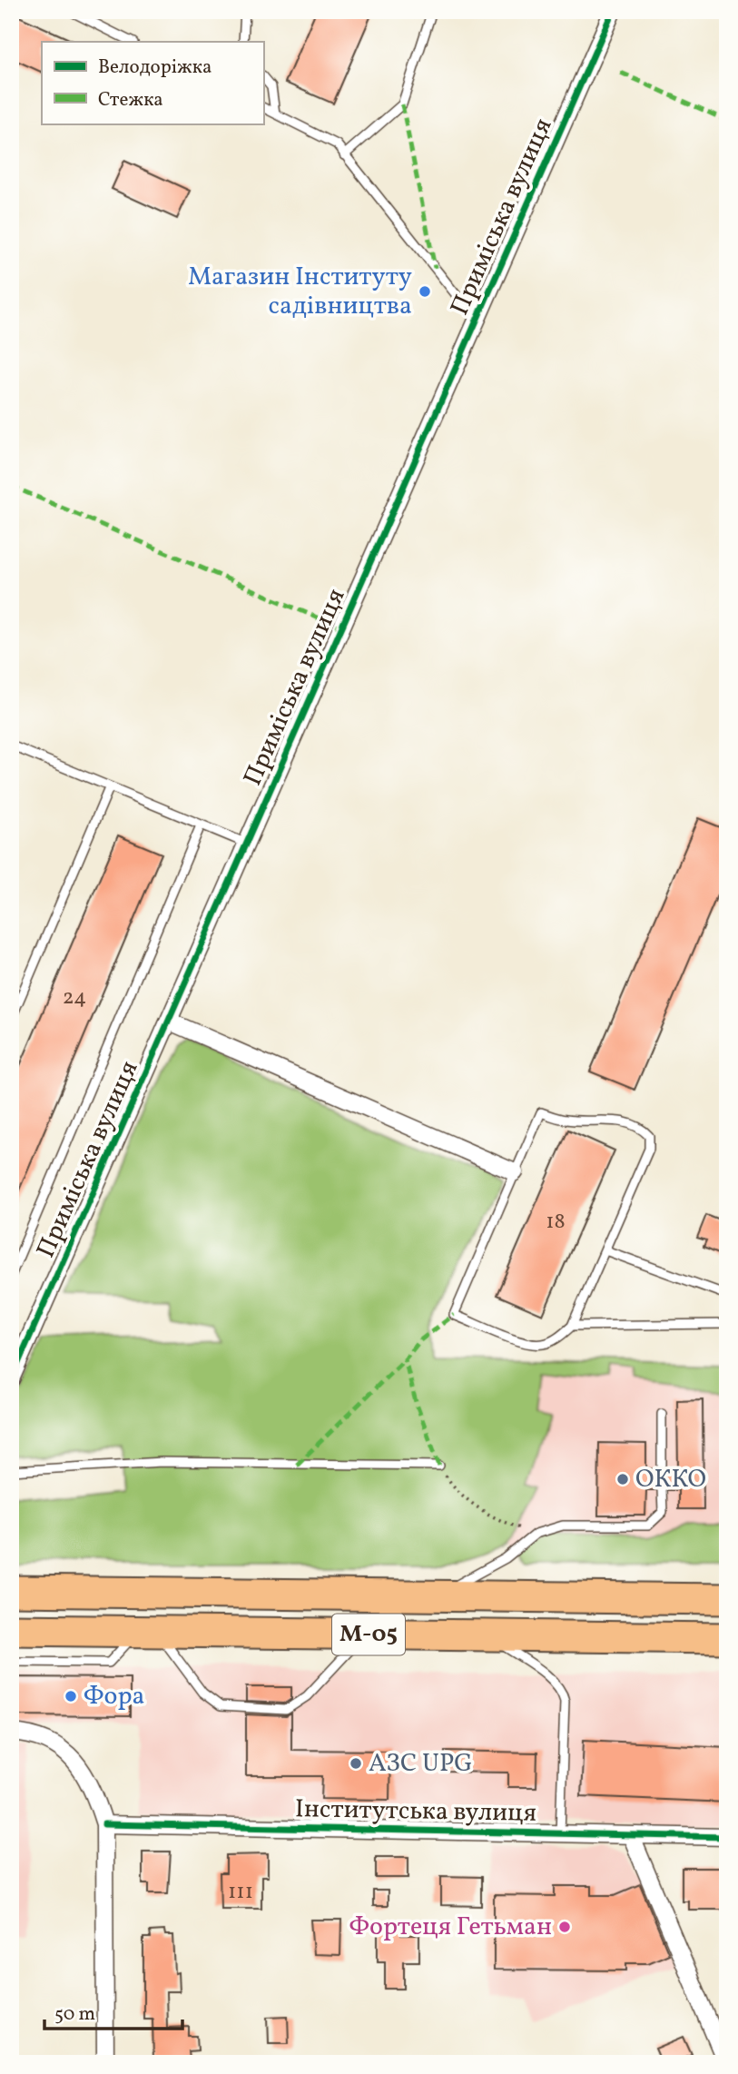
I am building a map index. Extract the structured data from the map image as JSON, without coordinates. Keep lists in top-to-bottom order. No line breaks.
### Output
{"streets":{"highway":["М-05"],"street":["Приміська вулиця","Інститутська вулиця"]},"places":["Магазин Інституту садівництва","ОККО","Фора","АЗС UPG","Фортеця Гетьман"],"house_numbers":["24","18","111"],"legend":["Велодоріжка","Стежка"],"scale_bar":"50 m"}
